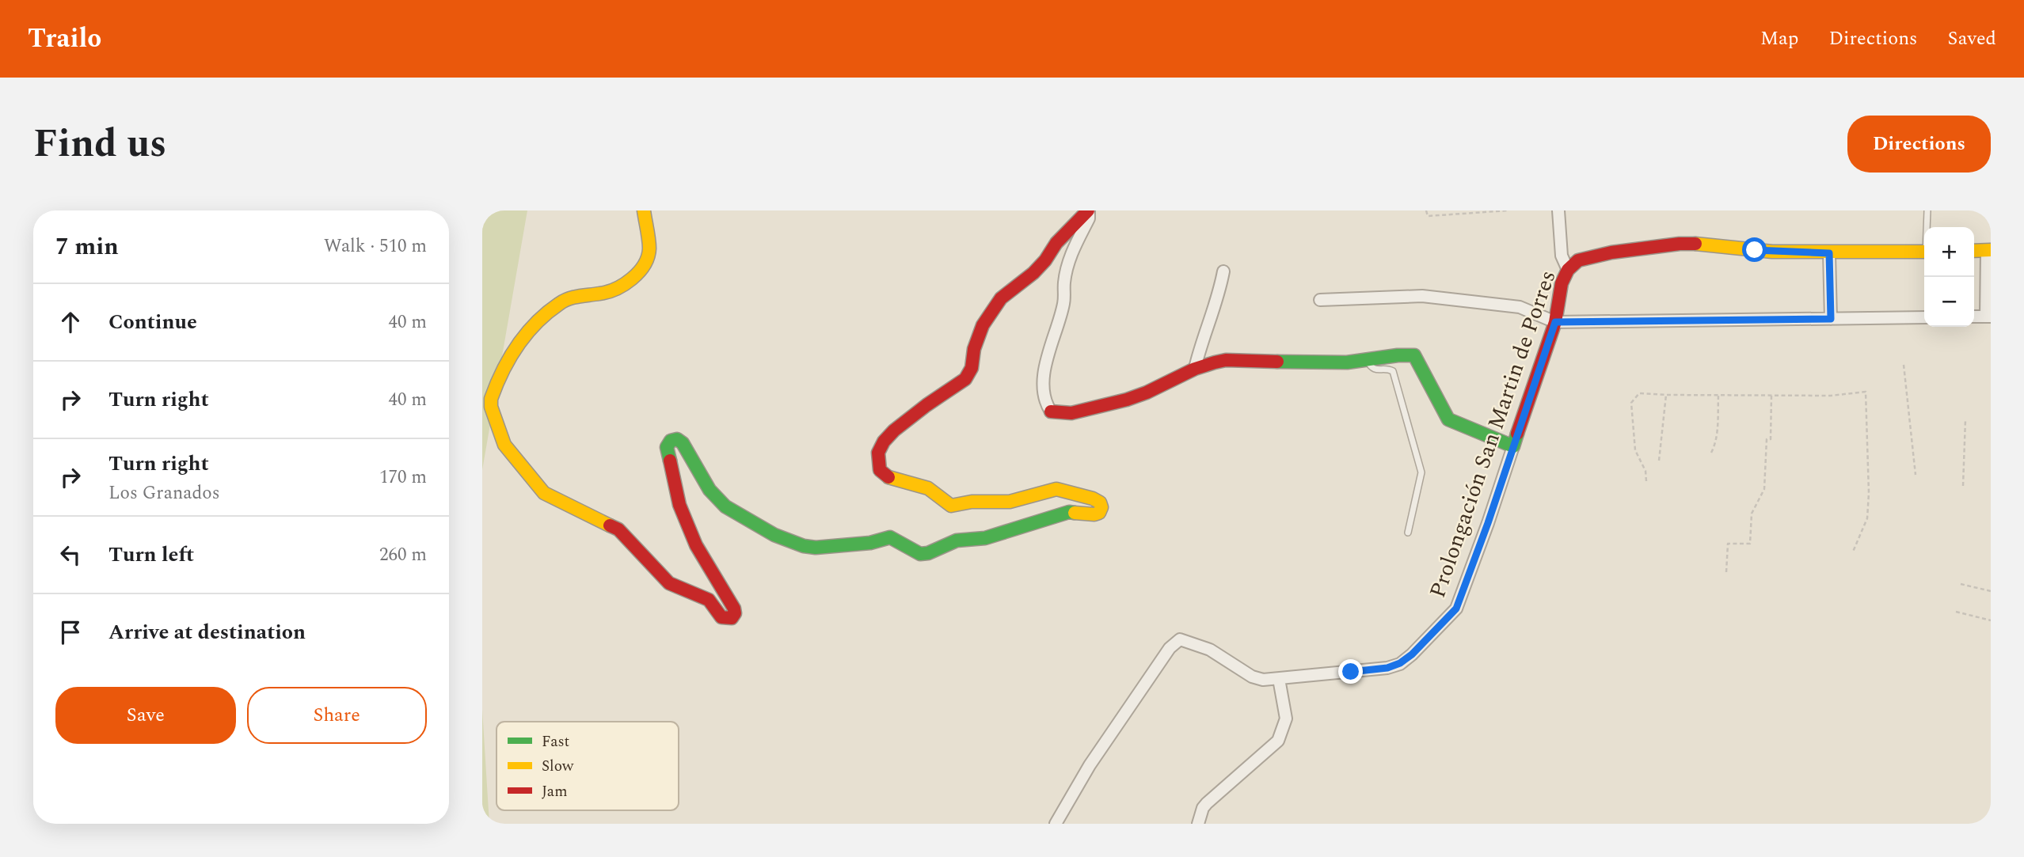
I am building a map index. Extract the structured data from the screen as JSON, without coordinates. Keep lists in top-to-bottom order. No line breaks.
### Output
{"streets":{"street":["Prolongación San Martin de Porres"]},"legend":["Fast","Slow","Jam"],"page":{"header":"Trailo","nav":["Map","Directions","Saved"],"title":"Find us","buttons":["Directions",["Save","Share"]],"heading":["7 min","Walk · 510 m"],"map_buttons":["+","−"],"list":[["Continue","40 m"],["Turn right","40 m"],["Turn right","Los Granados","170 m"],["Turn left","260 m"],"Arrive at destination"]}}
